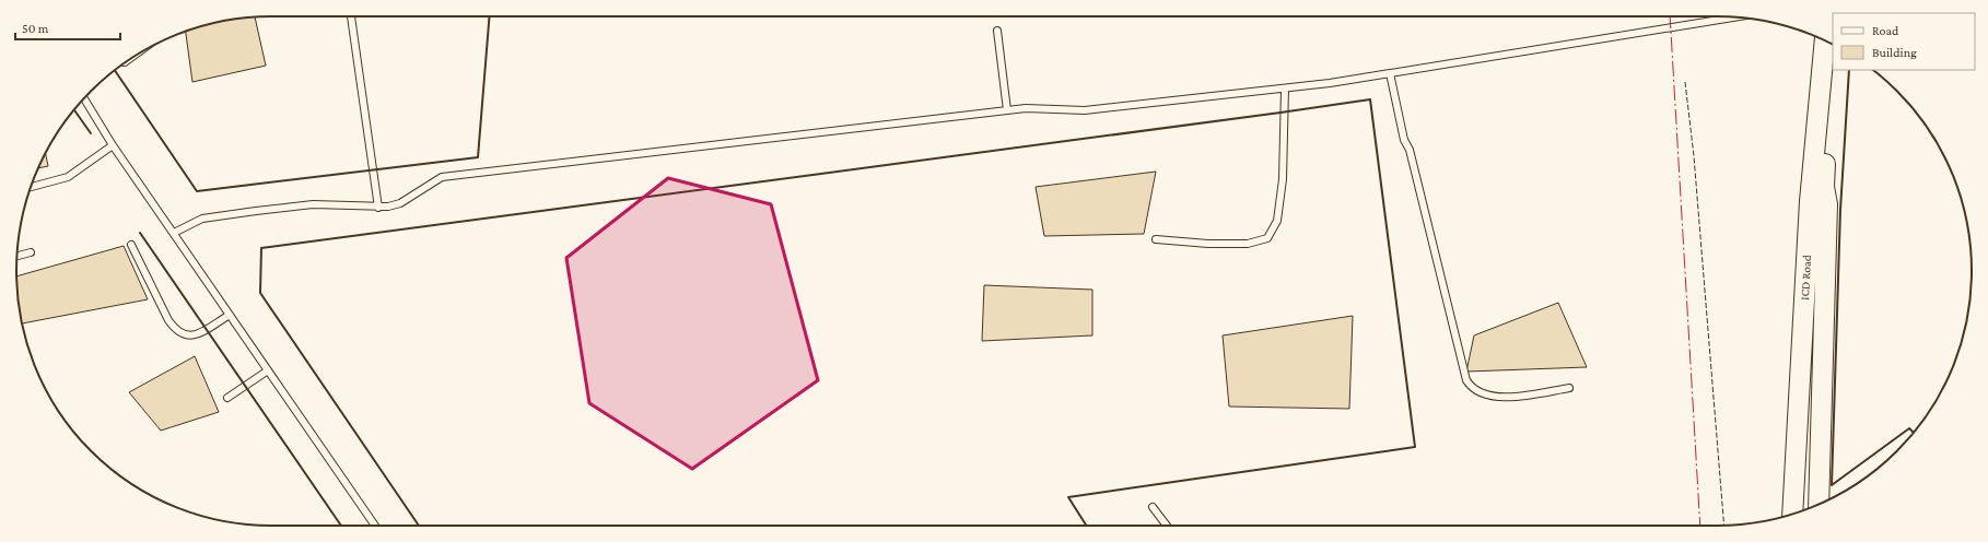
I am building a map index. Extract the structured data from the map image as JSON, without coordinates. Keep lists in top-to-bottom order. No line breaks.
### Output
{"streets":{"main road":["ICD Road"]},"legend":["Road","Building"],"scale_bar":"50 m"}
